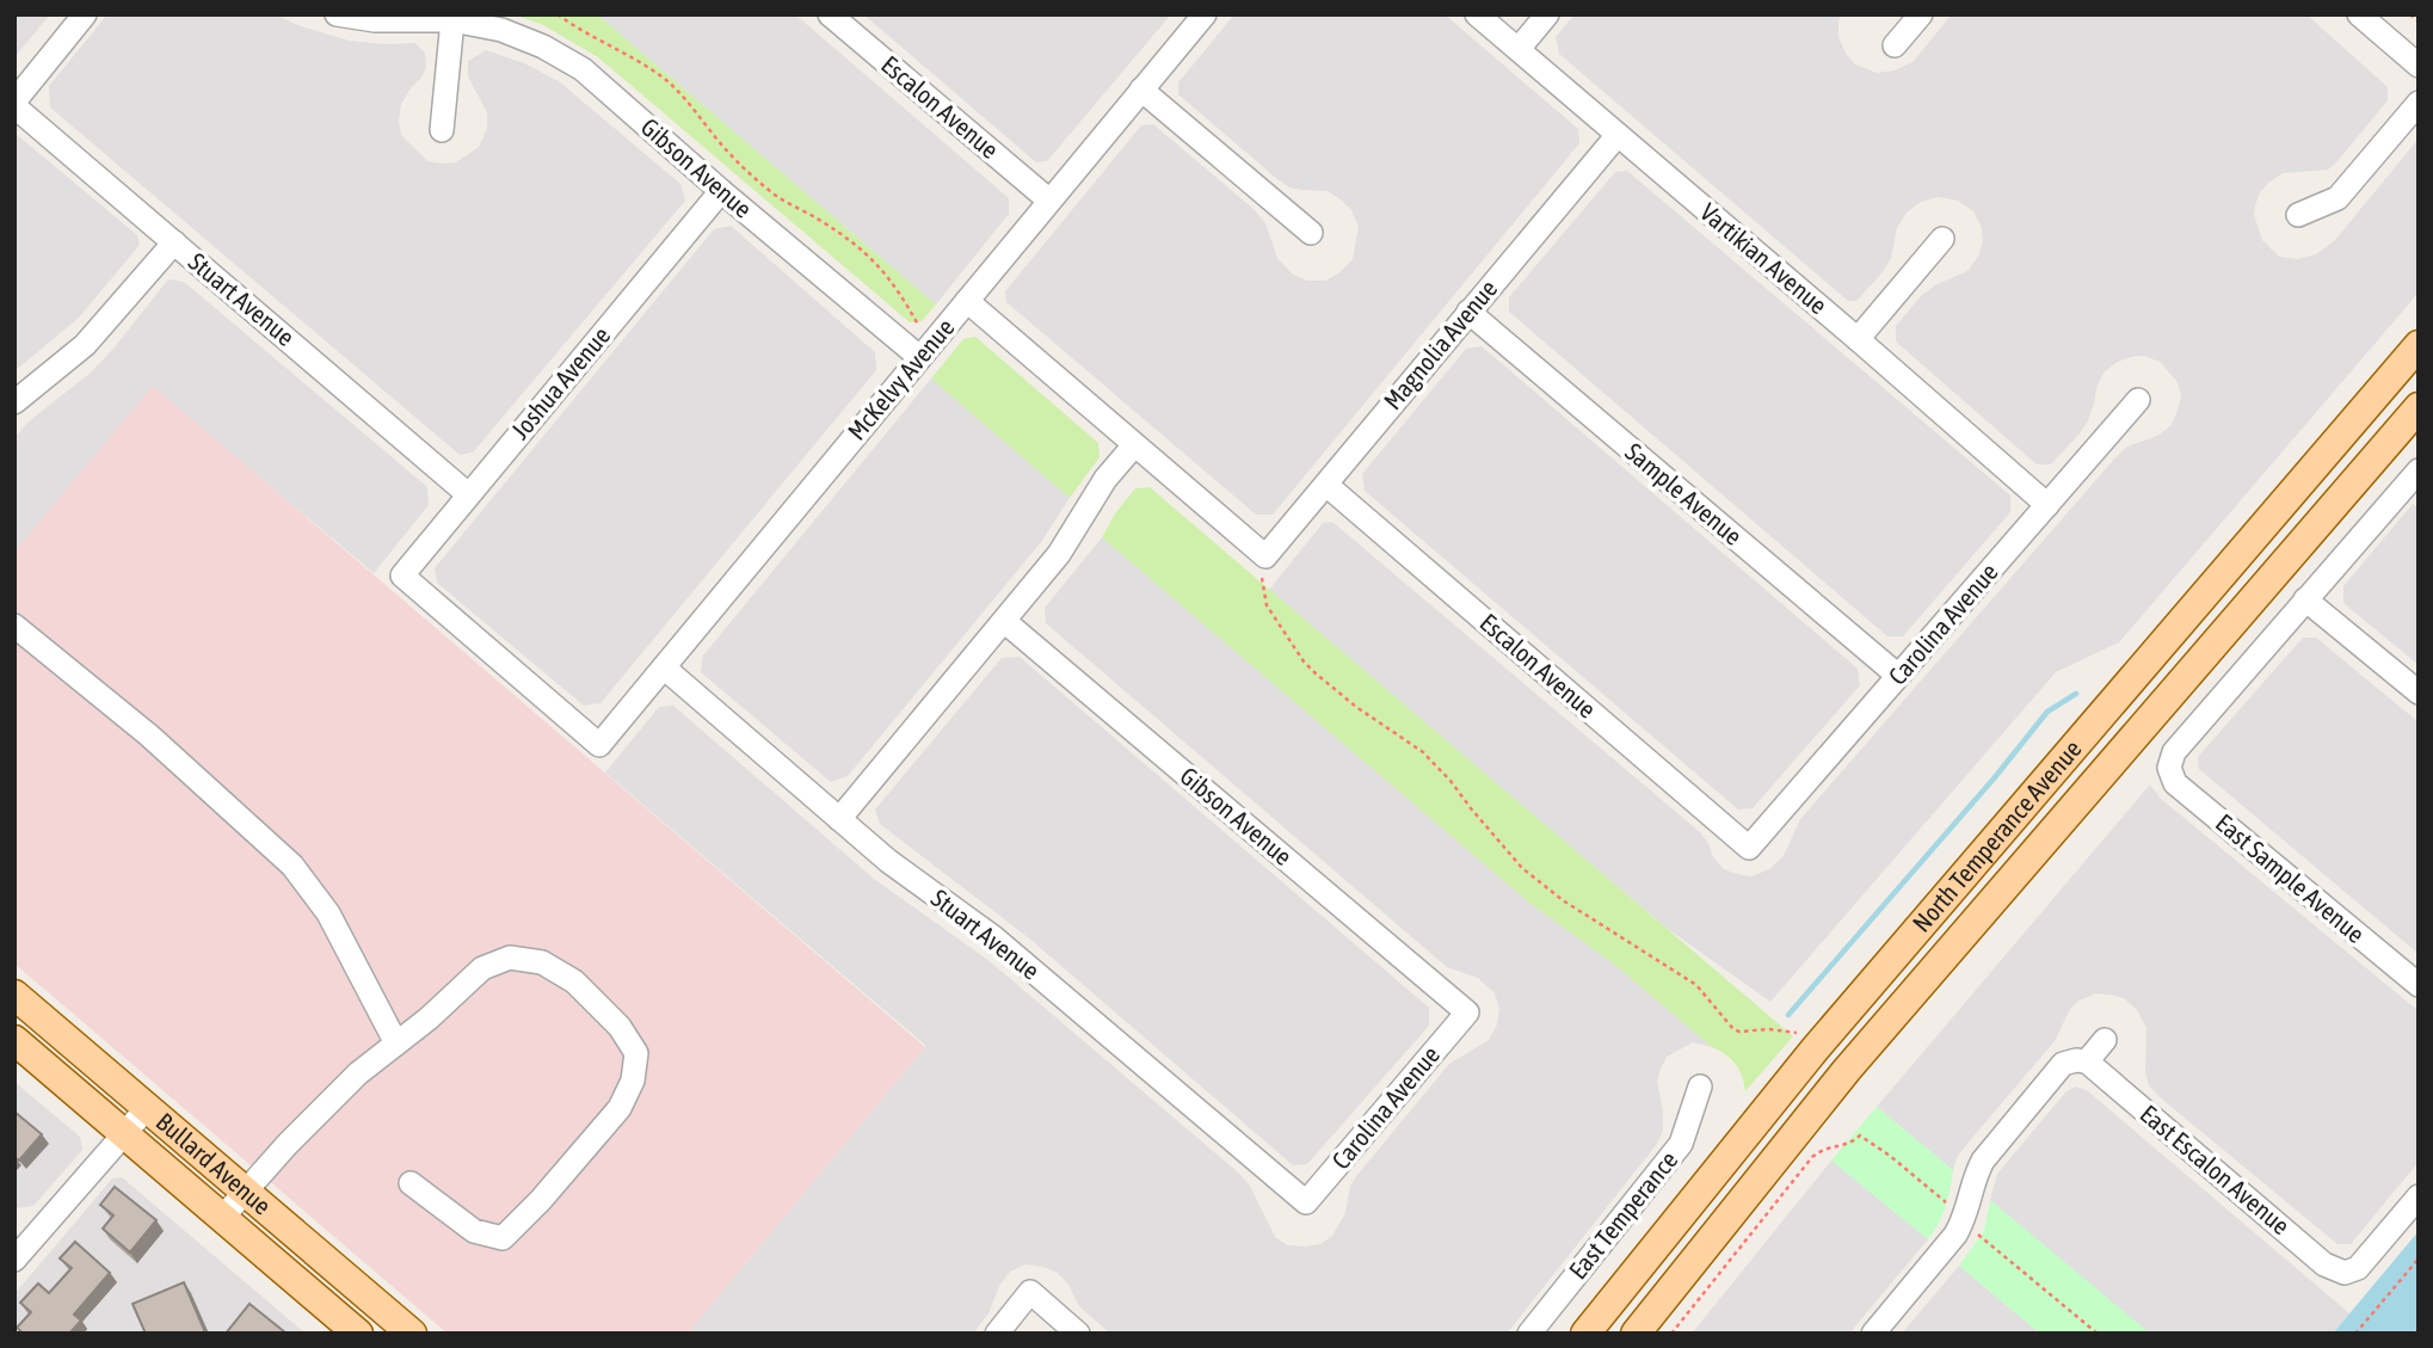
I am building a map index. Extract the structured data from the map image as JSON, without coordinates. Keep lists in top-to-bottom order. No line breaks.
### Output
{"streets":{"main road":["North Temperance Avenue","Bullard Avenue"],"street":["Escalon Avenue","Gibson Avenue","Vartikian Avenue","Stuart Avenue","Magnolia Avenue","McKelvy Avenue","Joshua Avenue","Sample Avenue","Carolina Avenue","East Sample Avenue","East Escalon Avenue","East Temperance"]},"crossings":[["Escalon Avenue","Magnolia Avenue"],["Escalon Avenue","McKelvy Avenue"],["Escalon Avenue","Carolina Avenue"],["Gibson Avenue","McKelvy Avenue"],["Gibson Avenue","Joshua Avenue"],["Gibson Avenue","Carolina Avenue"],["Vartikian Avenue","Magnolia Avenue"],["Vartikian Avenue","Carolina Avenue"],["Stuart Avenue","McKelvy Avenue"],["Stuart Avenue","Joshua Avenue"],["Stuart Avenue","Carolina Avenue"],["Magnolia Avenue","Sample Avenue"],["McKelvy Avenue","Joshua Avenue"],["Sample Avenue","Carolina Avenue"]]}
